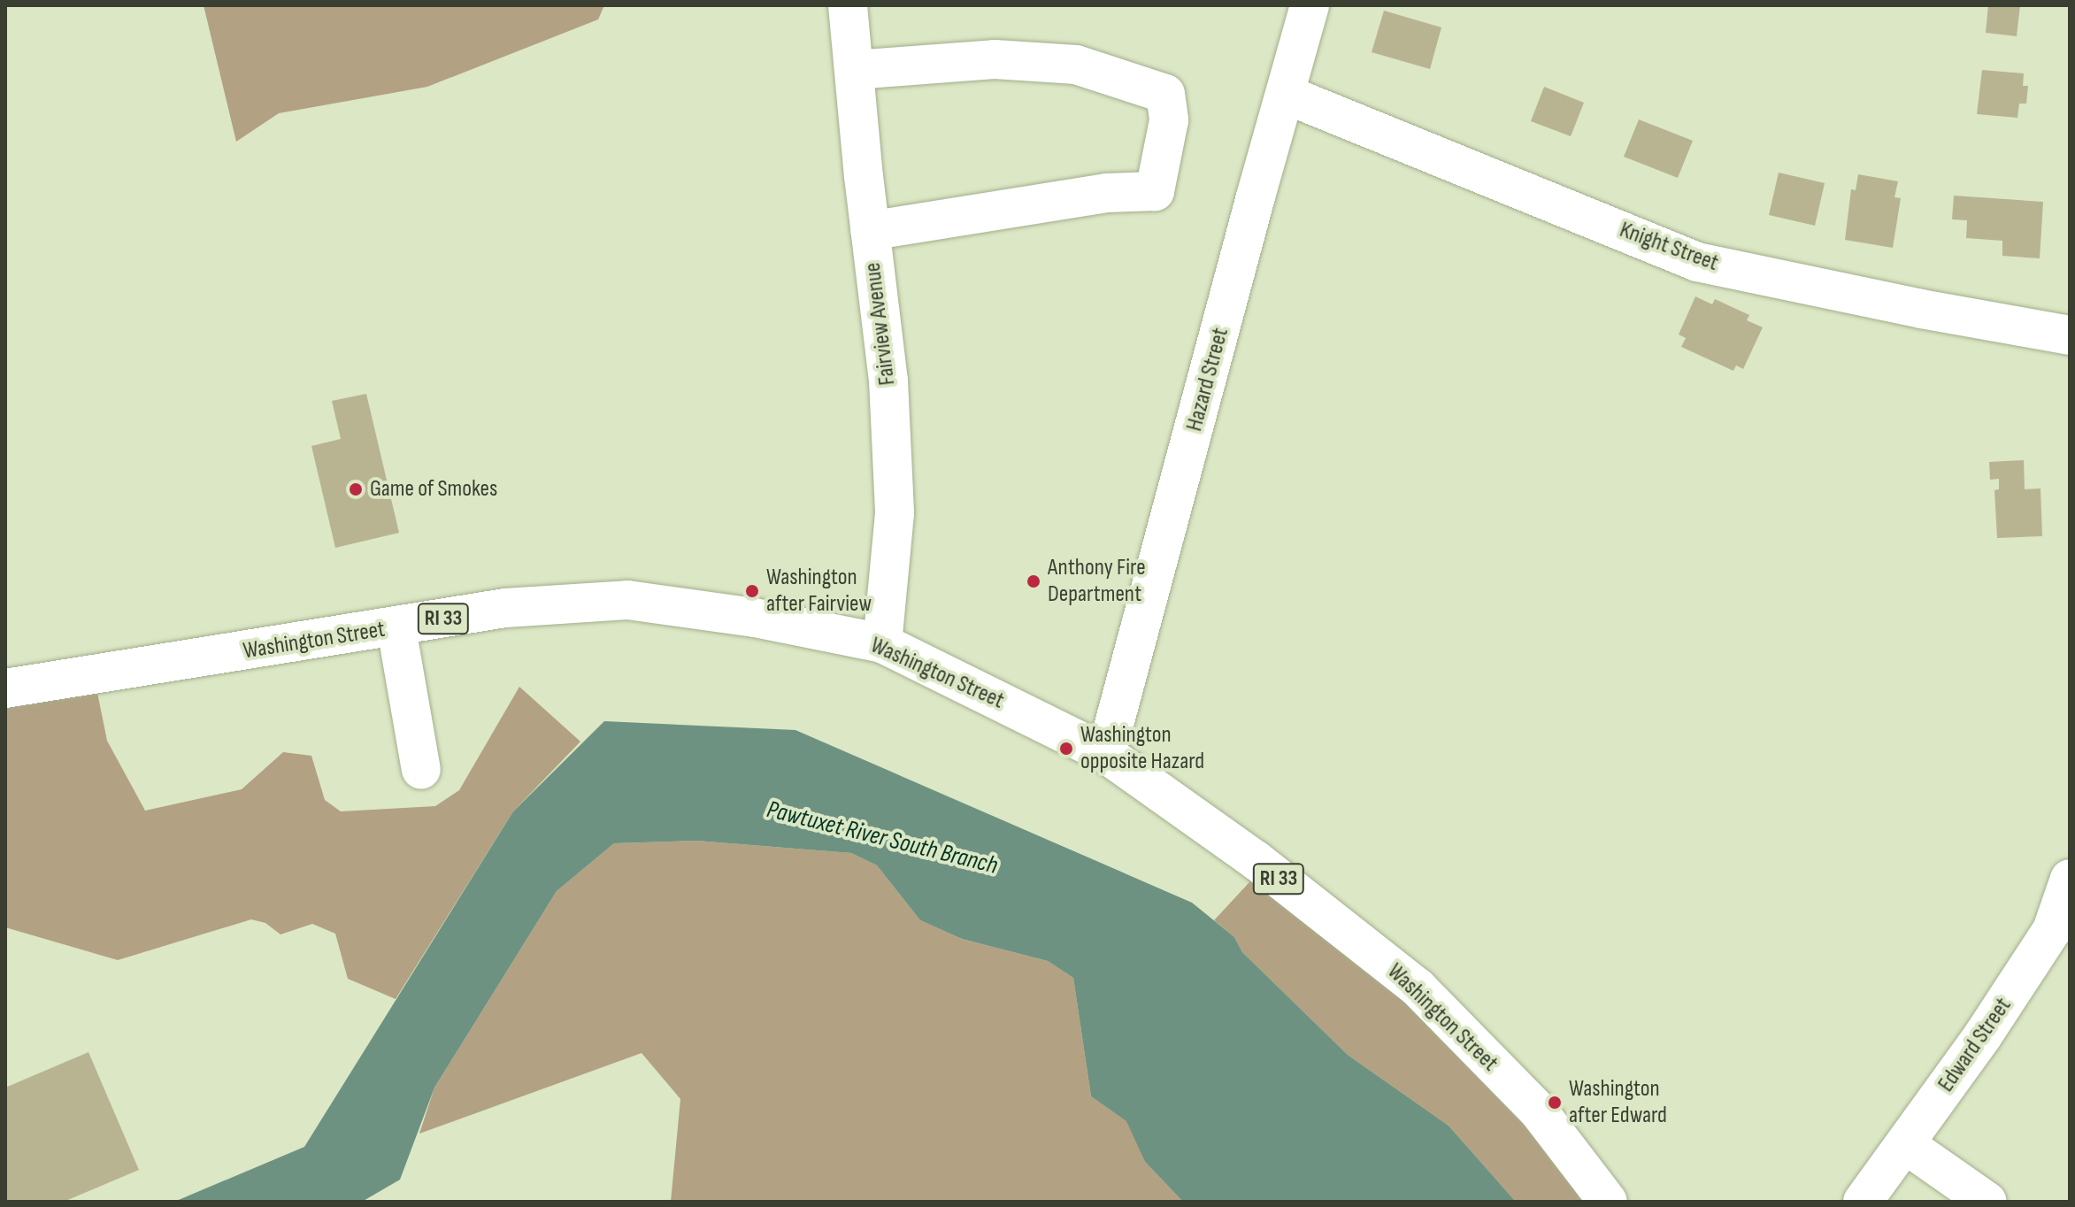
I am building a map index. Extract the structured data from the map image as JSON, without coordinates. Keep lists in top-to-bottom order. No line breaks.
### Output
{"streets":{"main road":["Knight Street","Fairview Avenue","Hazard Street","RI 33","Washington Street","Edward Street"]},"crossings":[["Knight Street","Hazard Street"],["Fairview Avenue","Washington Street"],["Hazard Street","Washington Street"]],"water":["Pawtuxet River South Branch"],"places":["Game of Smokes","Anthony Fire Department","Washington after Fairview","Washington opposite Hazard","Washington after Edward"]}
